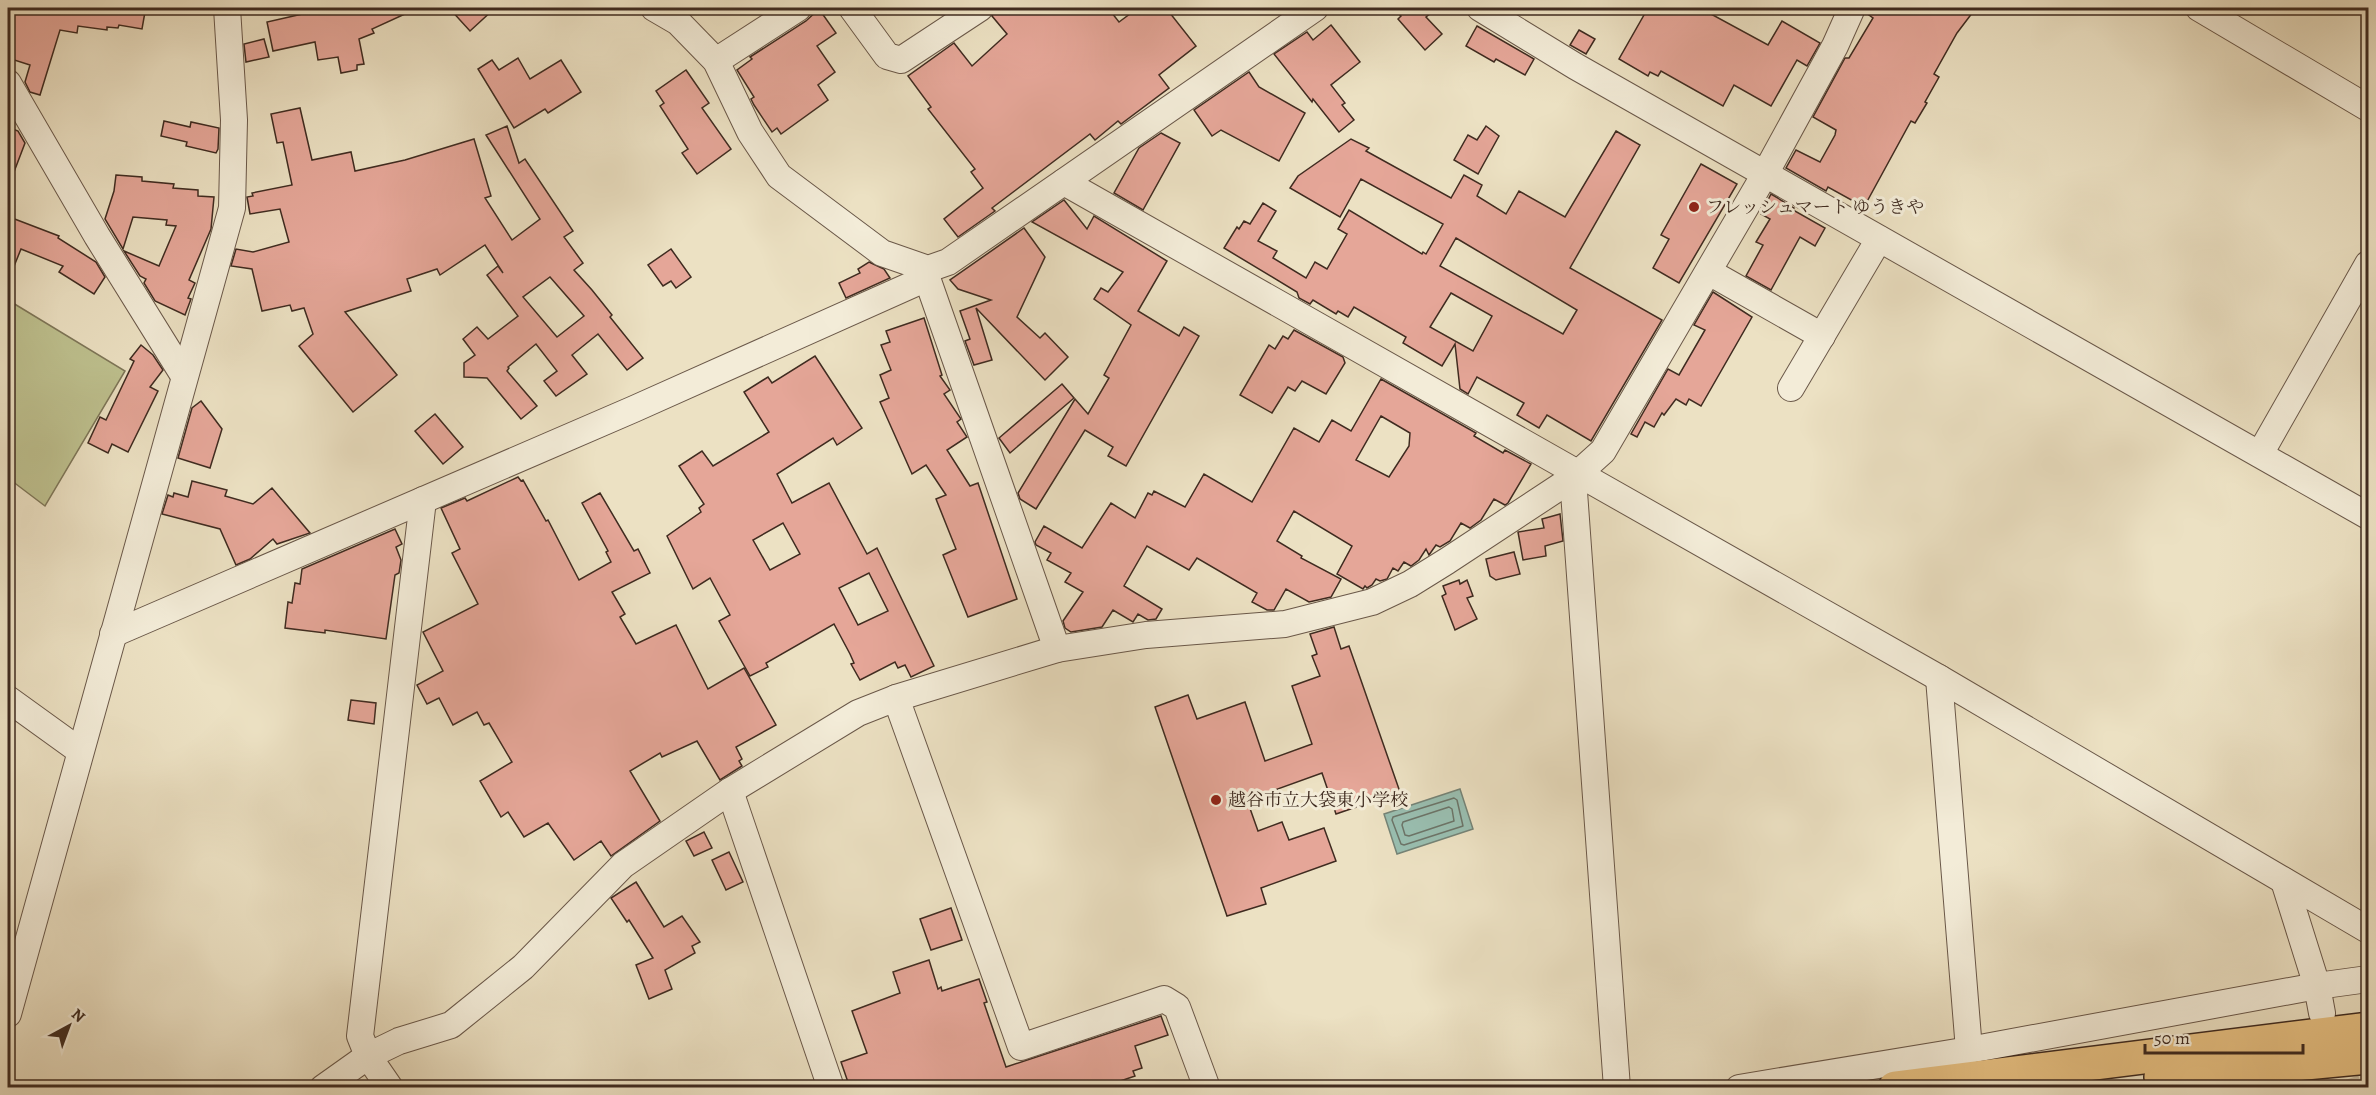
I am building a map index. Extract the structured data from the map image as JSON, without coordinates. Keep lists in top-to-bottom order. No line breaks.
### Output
{"places":["フレッシュマート ゆうきや","越谷市立大袋東小学校"],"scale_bar":"50 m","north":"top right"}
